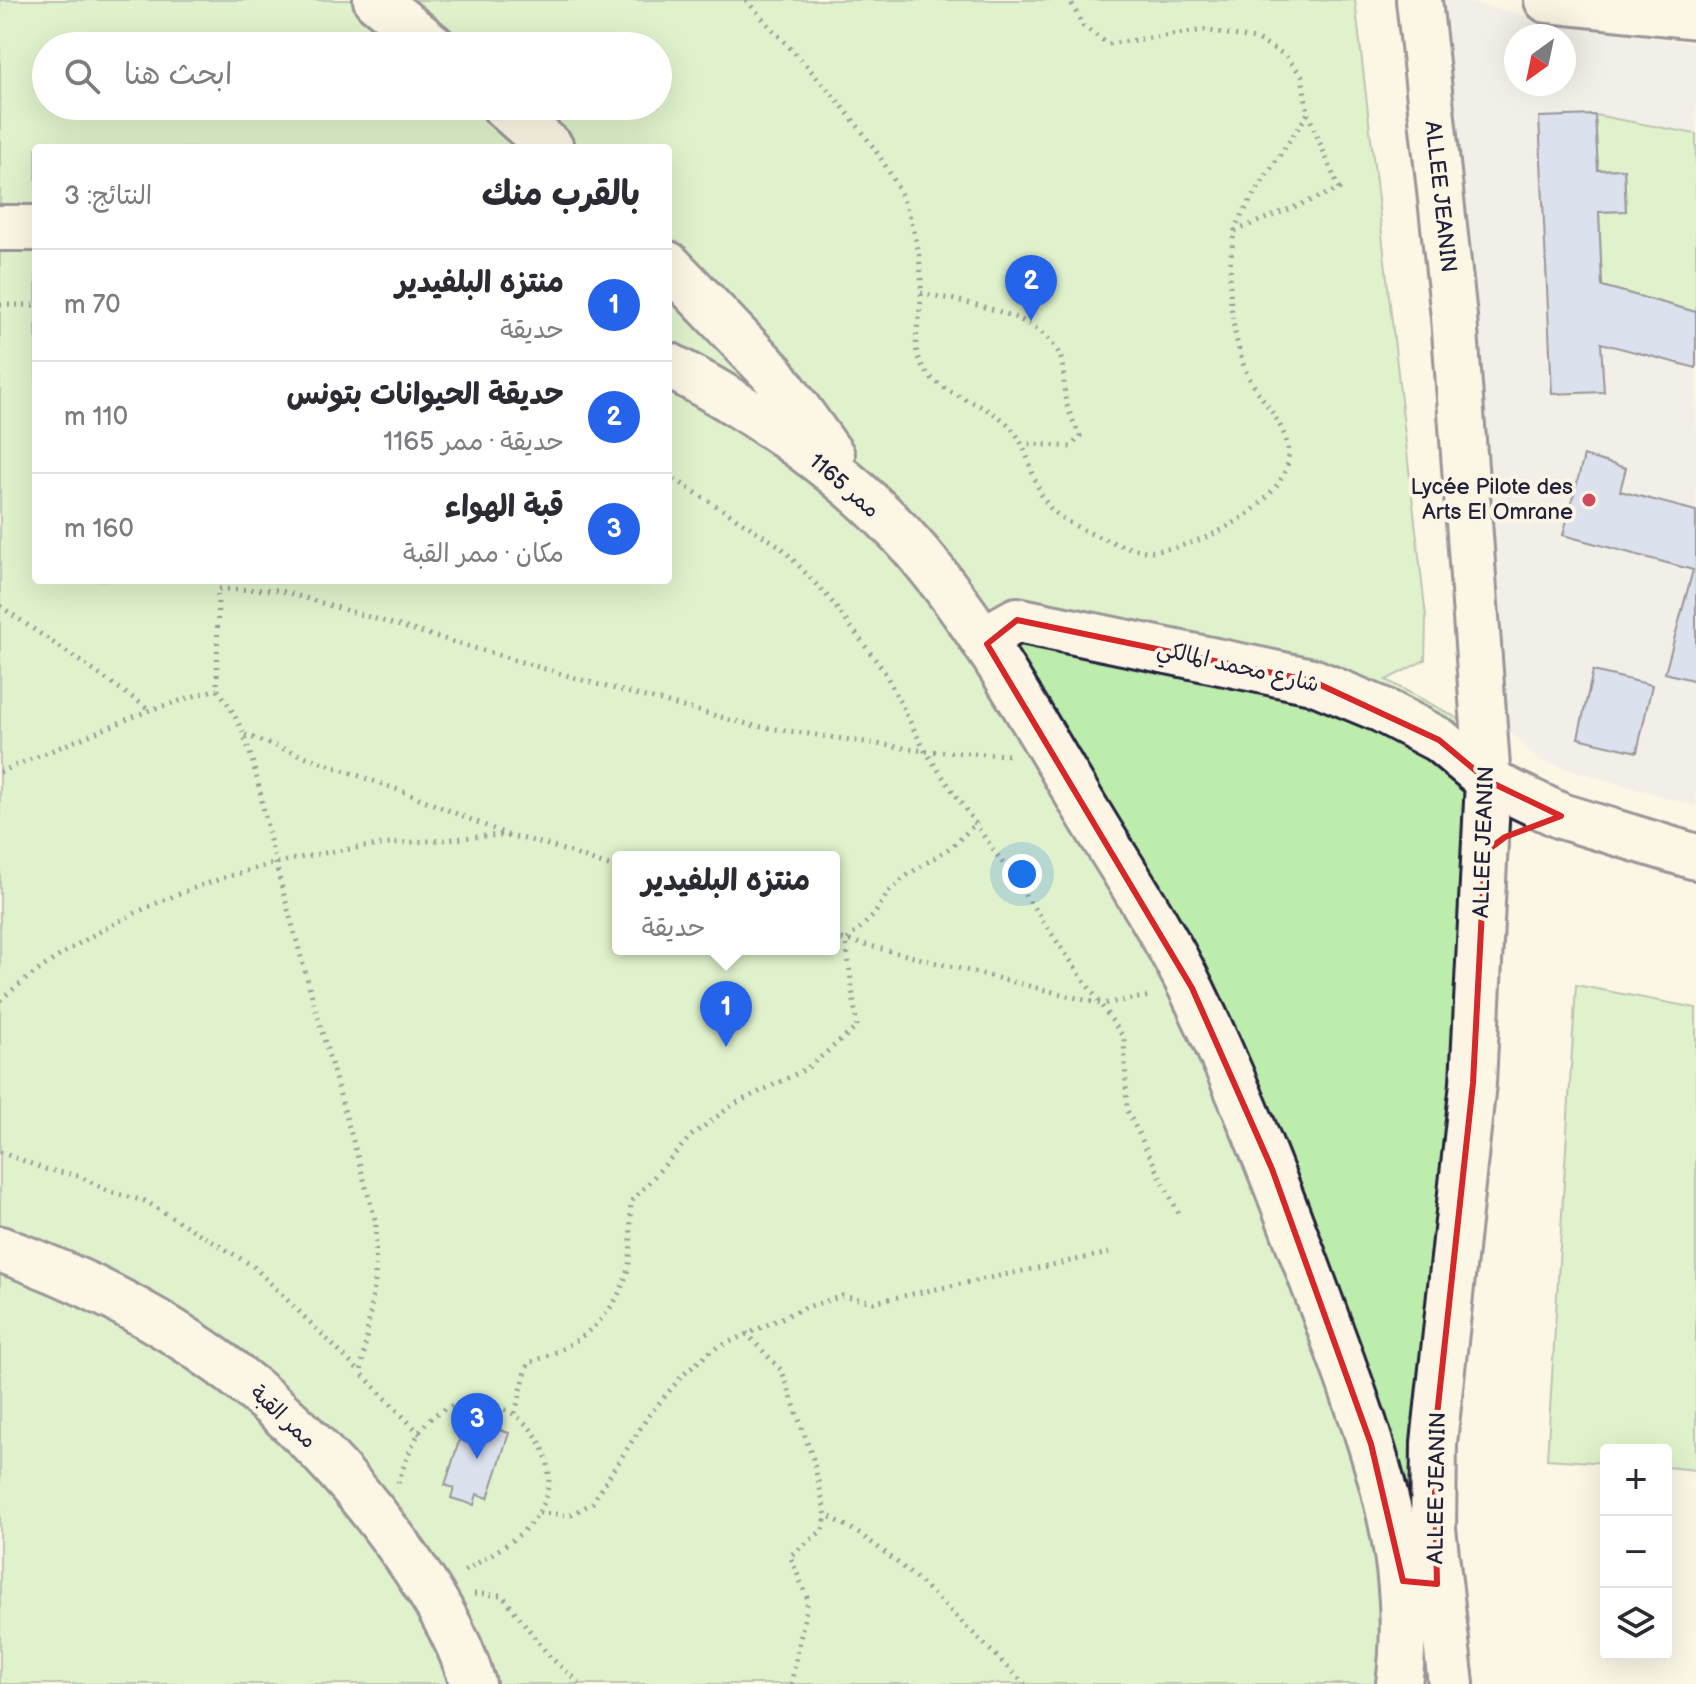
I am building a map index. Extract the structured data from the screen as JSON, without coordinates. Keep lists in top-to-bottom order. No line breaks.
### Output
{"streets":{"street":["ALLEE JEANIN","ممر 1165","شارع محمد المالكي","ممر القبة"]},"crossings":[["ALLEE JEANIN","ممر 1165"],["ALLEE JEANIN","شارع محمد المالكي"],["ممر 1165","شارع محمد المالكي"]],"places":["Lycée Pilote des Arts El Omrane"],"north":"bottom left","page":{"search":"ابحث هنا","heading":["بالقرب منك","النتائج: 3"],"list":[{"mark":"1","name":"منتزه البلفيدير","note":"حديقة","value":"70 m"},{"mark":"2","name":"حديقة الحيوانات بتونس","note":"حديقة · ممر 1165","value":"110 m"},{"mark":"3","name":"قبة الهواء","note":"مكان · ممر القبة","value":"160 m"}],"pins":["2","1","3"],"popup":["منتزه البلفيدير","حديقة"],"map_buttons":["+","−"]}}
